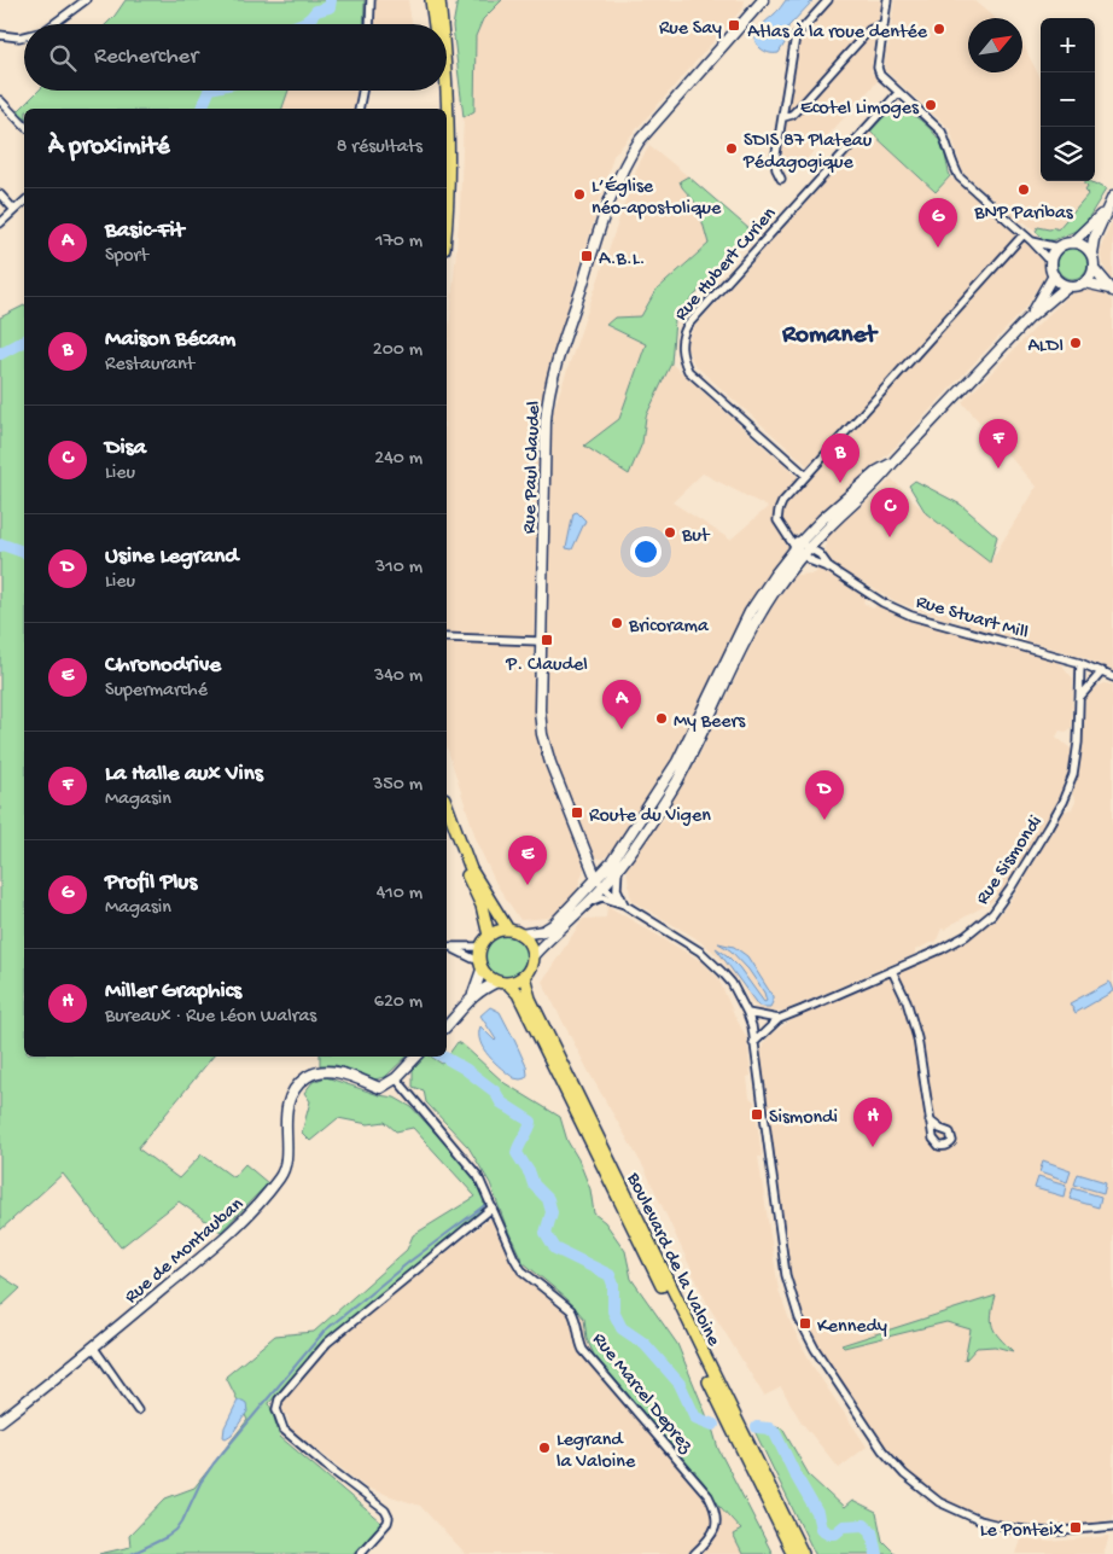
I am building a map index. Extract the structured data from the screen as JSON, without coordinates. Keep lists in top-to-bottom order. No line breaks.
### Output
{"streets":{"main road":["Boulevard de la Valoine"],"street":["Rue Hubert Curien","Rue Paul Claudel","Rue Stuart Mill","Rue Sismondi","Rue de Montauban","Rue Marcel Deprez"]},"crossings":[["Rue Stuart Mill","Rue Sismondi"],["Rue de Montauban","Rue Marcel Deprez"]],"districts":["Romanet"],"places":{"transit":["Rue Say","A.B.L.","P. Claudel","Route du Vigen","Sismondi","Kennedy","Le Ponteix"],"other":["Atlas à la roue dentée","Ecotel Limoges","SDIS 87 Plateau Pédagogique","BNP Paribas","L’Église néo-apostolique","ALDI","But","Bricorama","My Beers","Legrand la Valoine"]},"north":"top right","page":{"map_buttons":["+","−"],"search":"Rechercher","heading":["À proximité","8 résultats"],"list":[{"mark":"A","name":"Basic-Fit","note":"Sport","value":"170 m"},{"mark":"B","name":"Maison Bécam","note":"Restaurant","value":"200 m"},{"mark":"C","name":"Disa","note":"Lieu","value":"240 m"},{"mark":"D","name":"Usine Legrand","note":"Lieu","value":"310 m"},{"mark":"E","name":"Chronodrive","note":"Supermarché","value":"340 m"},{"mark":"F","name":"La Halle aux Vins","note":"Magasin","value":"350 m"},{"mark":"G","name":"Profil Plus","note":"Magasin","value":"410 m"},{"mark":"H","name":"Miller Graphics","note":"Bureaux · Rue Léon Walras","value":"620 m"}],"pins":["G","F","B","C","A","D","E","H"]}}
